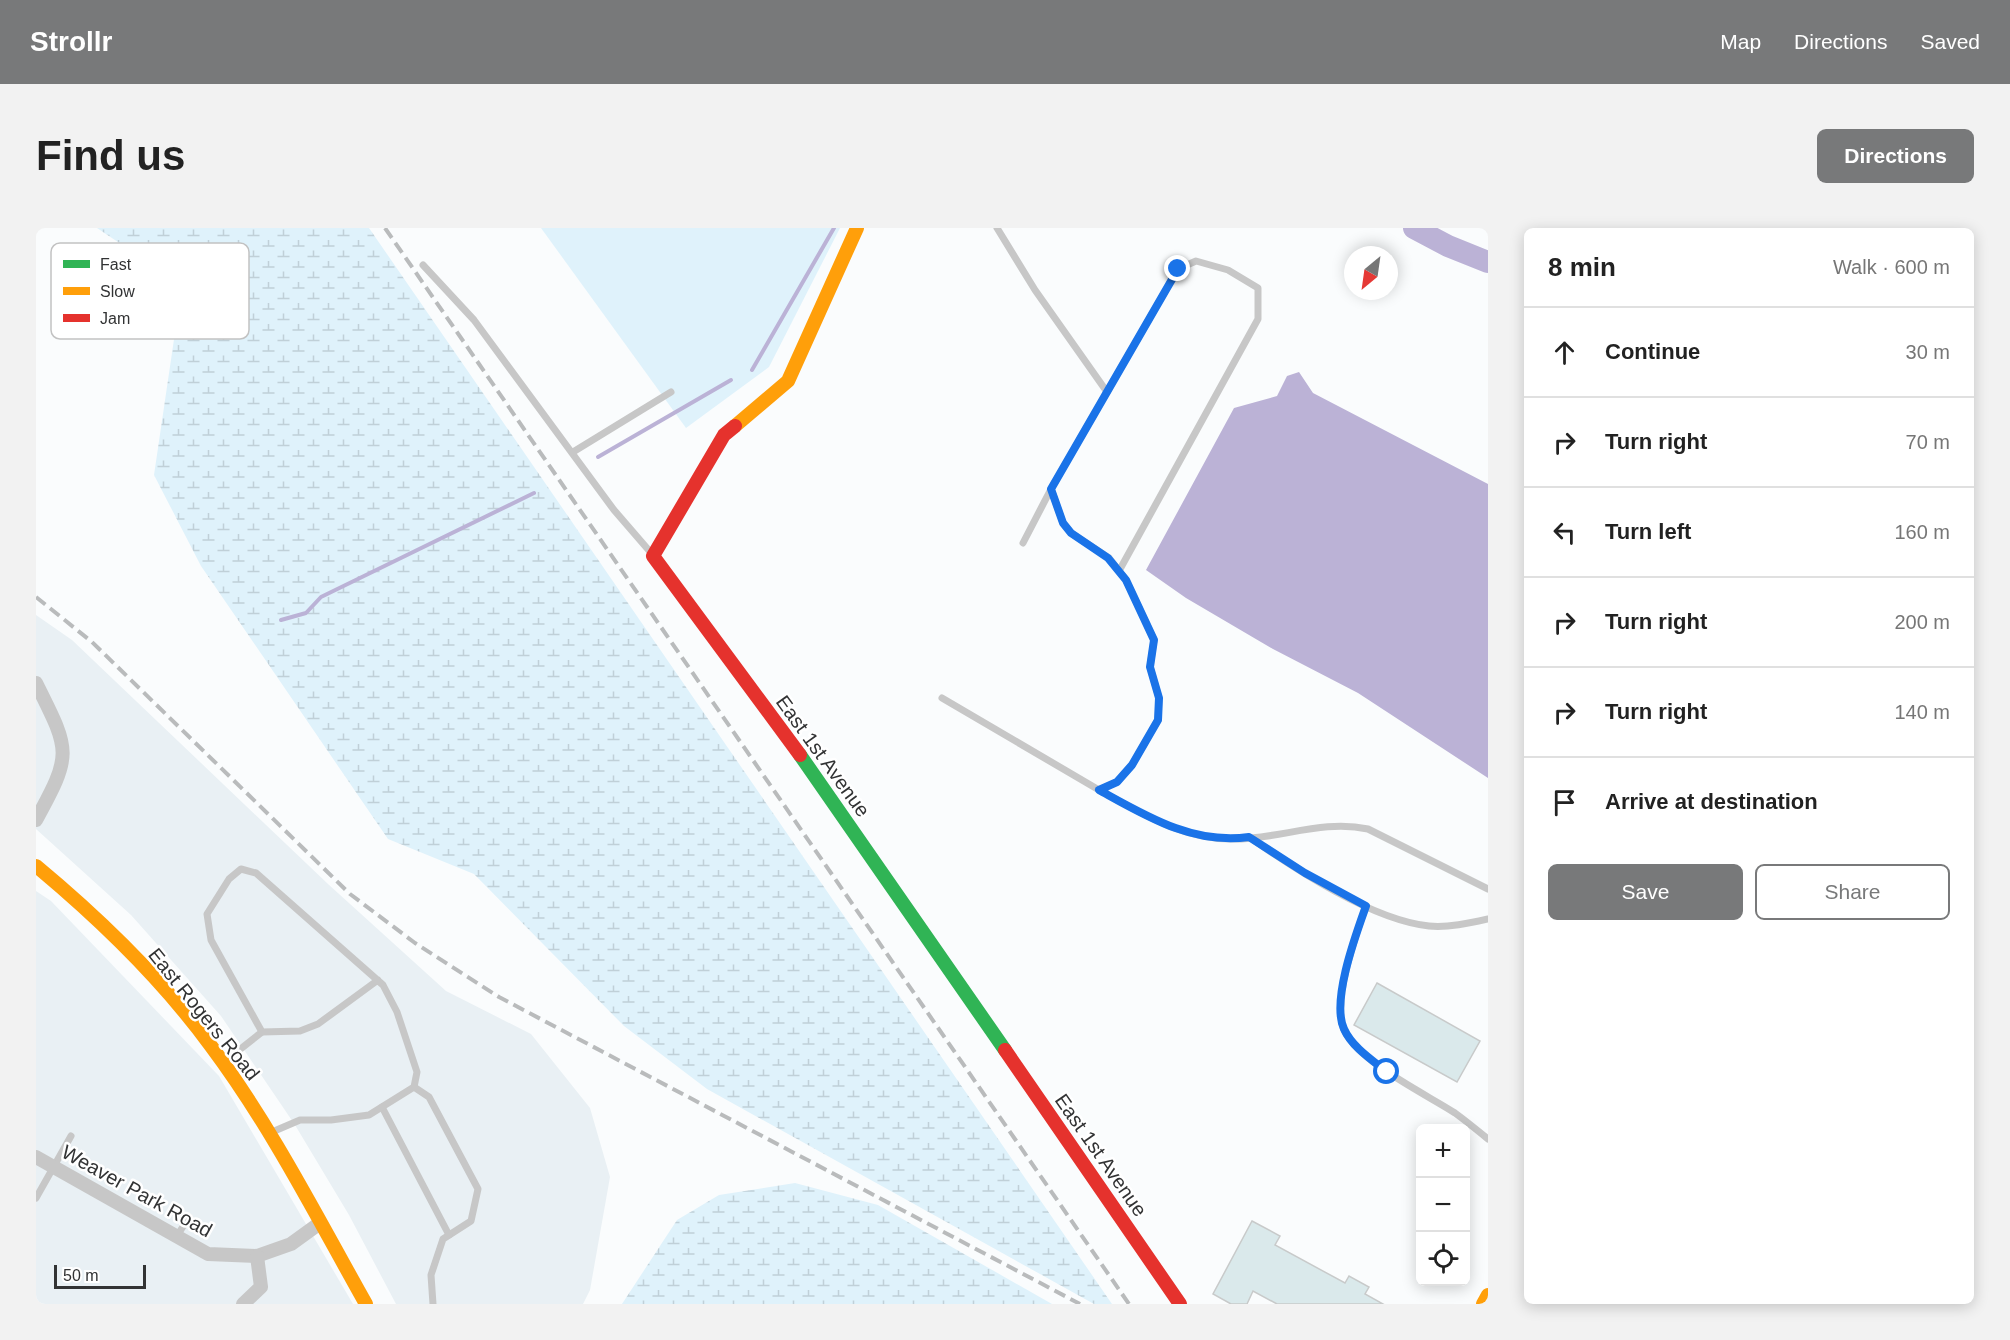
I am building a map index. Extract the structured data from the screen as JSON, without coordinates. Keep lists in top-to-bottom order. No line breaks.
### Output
{"streets":{"street":["East 1st Avenue","East Rogers Road","Weaver Park Road"]},"crossings":[["East Rogers Road","Weaver Park Road"]],"legend":["Fast","Slow","Jam"],"scale_bar":"50 m","north":"bottom left","page":{"header":"Strollr","nav":["Map","Directions","Saved"],"buttons":["Directions",["Save","Share"]],"title":"Find us","heading":["8 min","Walk · 600 m"],"list":[["Continue","30 m"],["Turn right","70 m"],["Turn left","160 m"],["Turn right","200 m"],["Turn right","140 m"],"Arrive at destination"],"map_buttons":["+","−"],"scale":"50 m"}}
